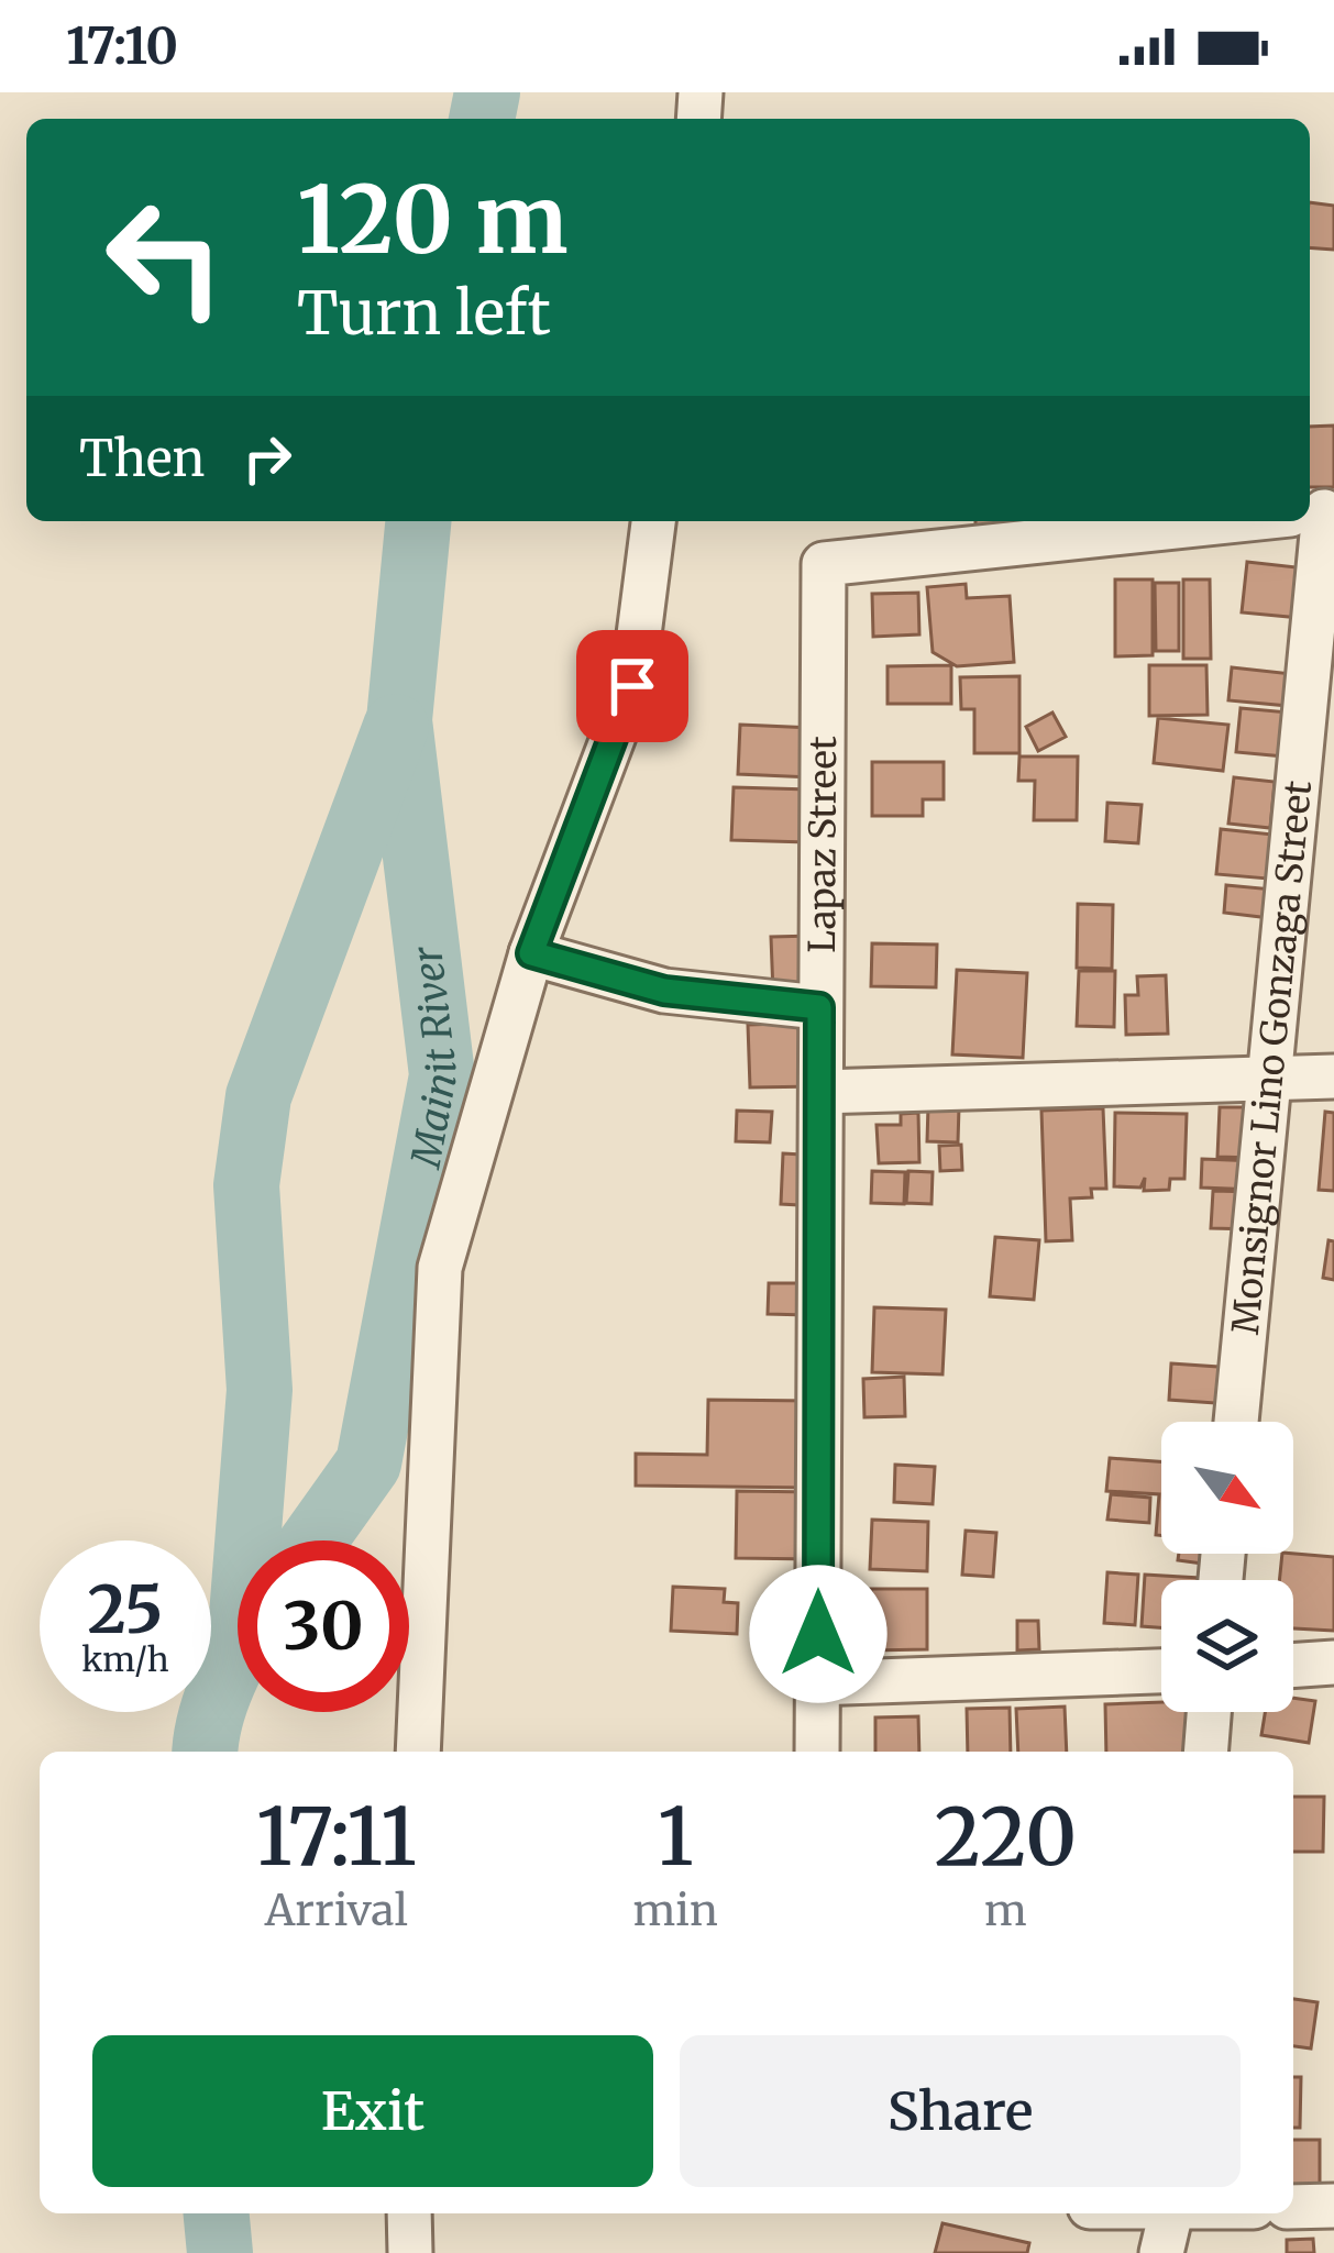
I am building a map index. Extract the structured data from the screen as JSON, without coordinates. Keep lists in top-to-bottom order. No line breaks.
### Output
{"streets":{"street":["Lapaz Street","Monsignor Lino Gonzaga Street"]},"water":["Mainit River"],"north":"bottom right","page":{"status":"17:10","turn":["120 m","Turn left"],"then":"Then","speed":"25 km/h","limit":"30","eta":["17:11","Arrival","1","min","220","m"],"buttons":["Exit","Share"]}}
